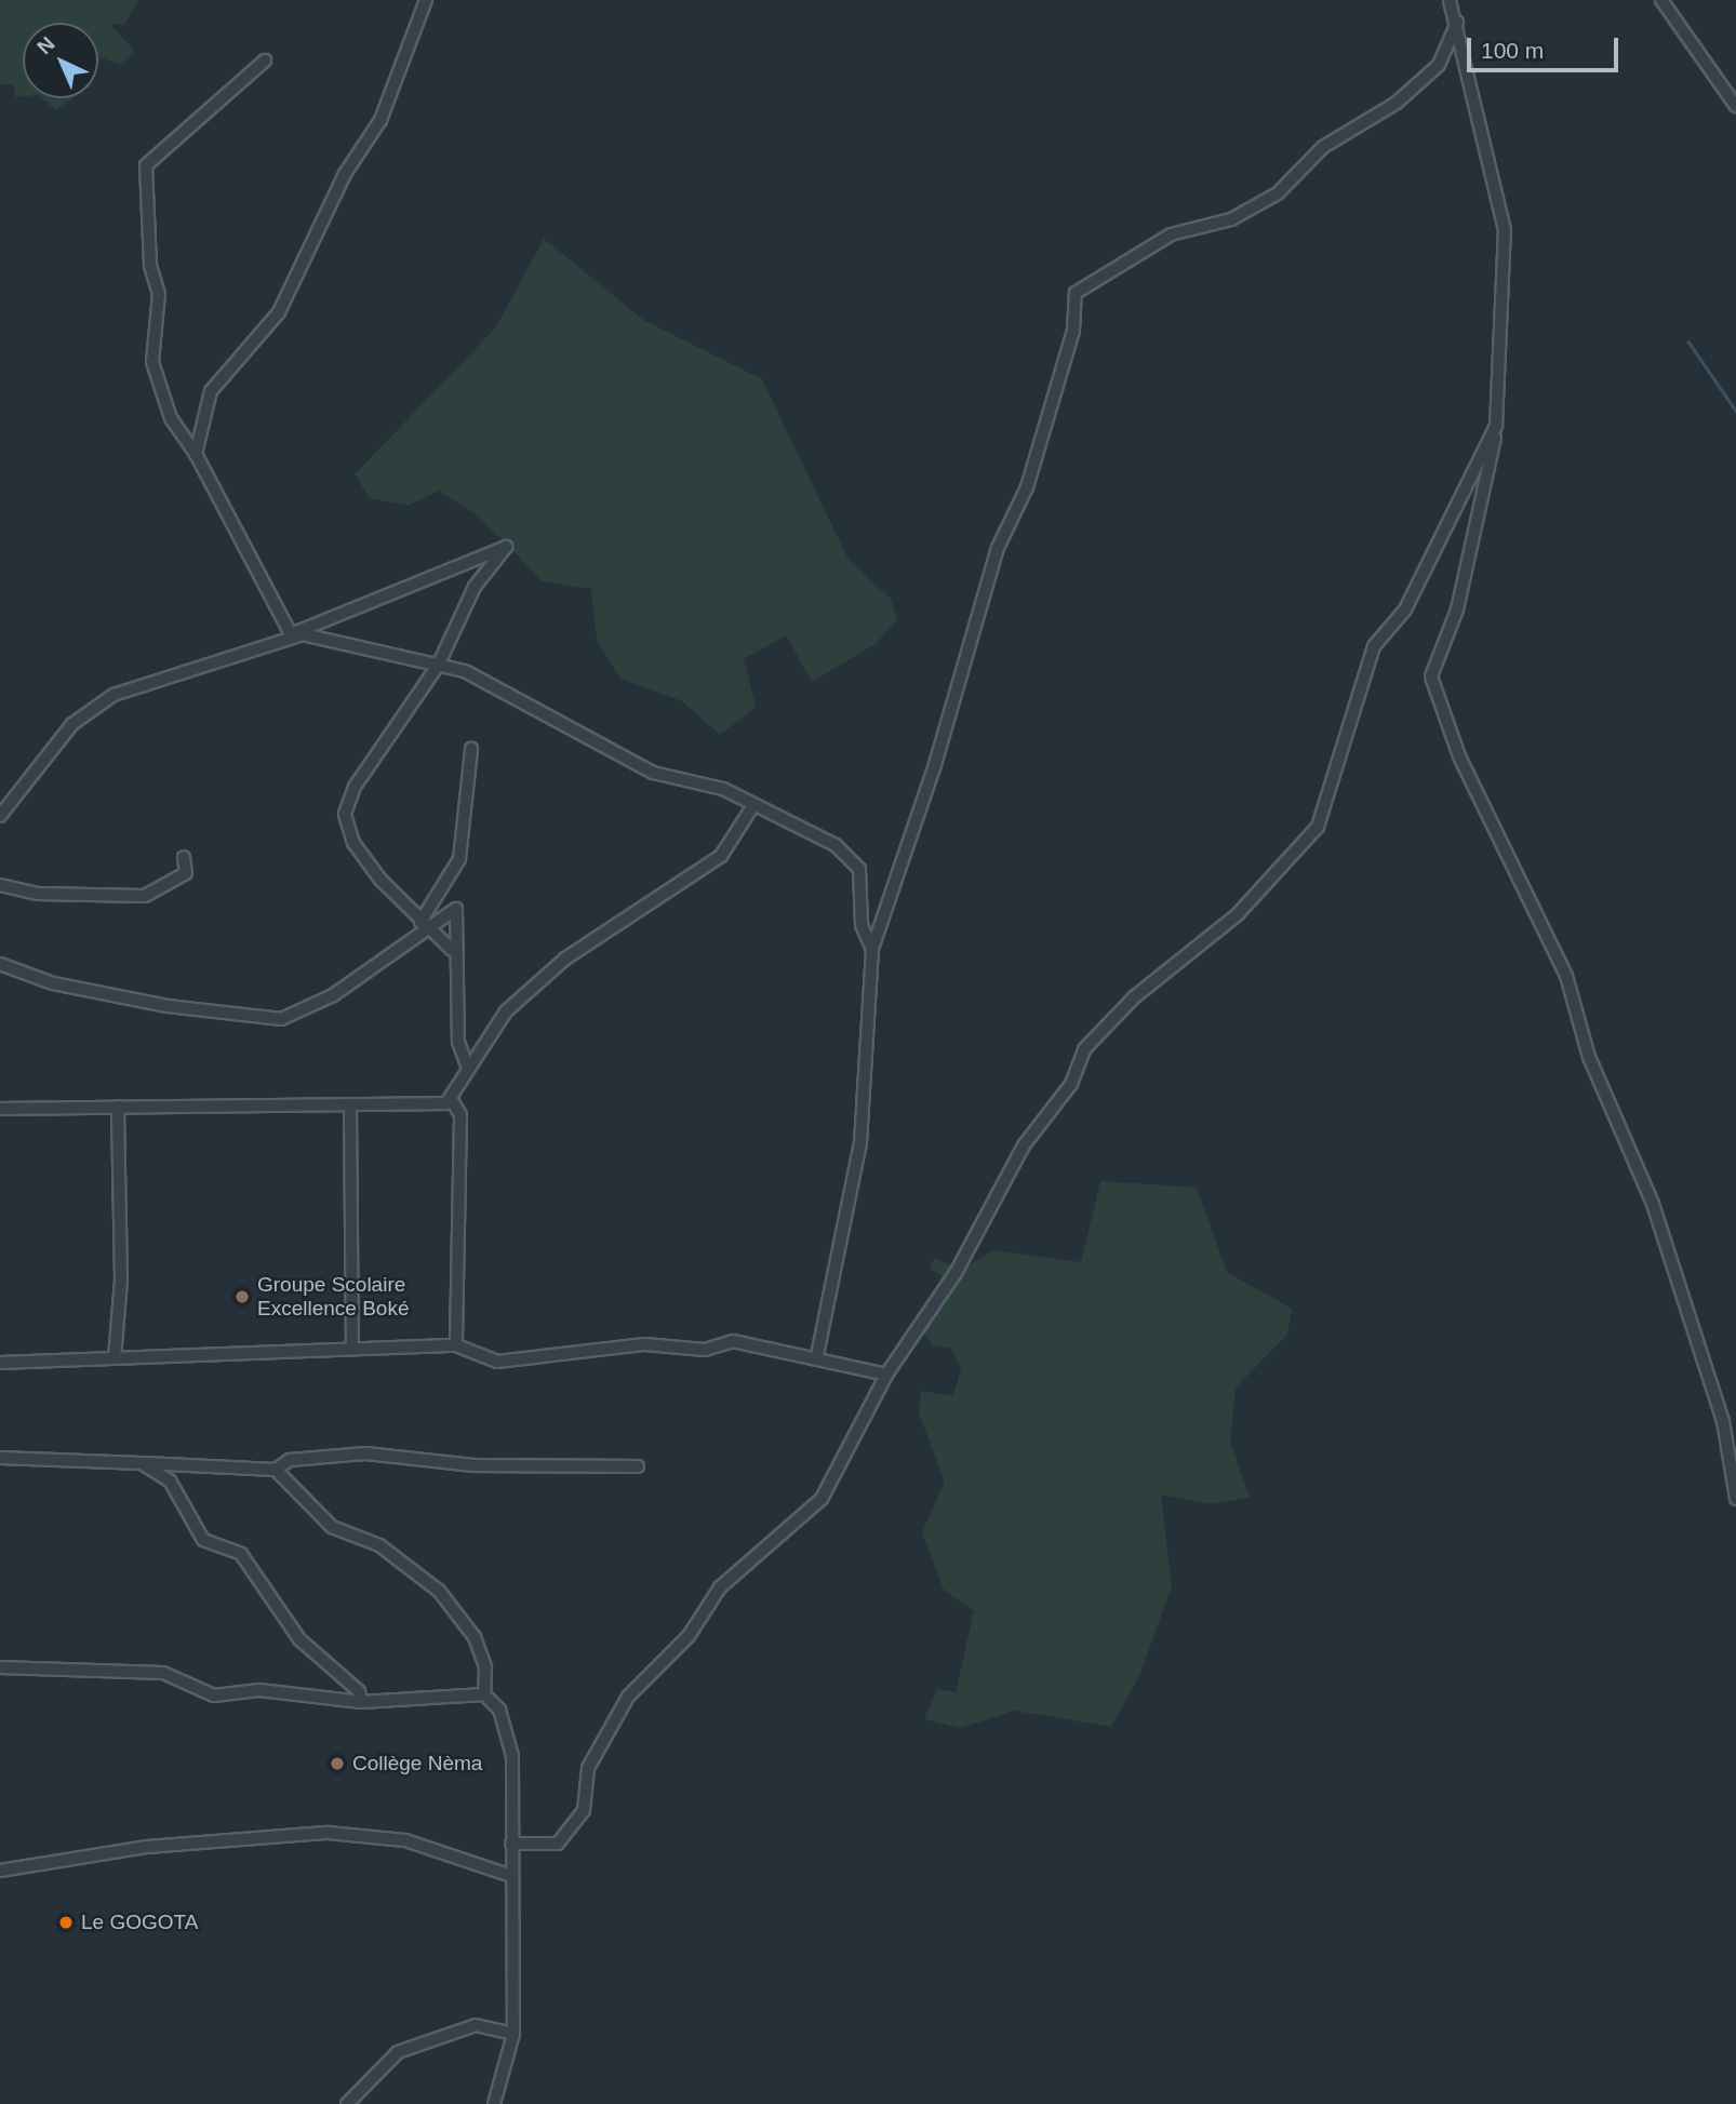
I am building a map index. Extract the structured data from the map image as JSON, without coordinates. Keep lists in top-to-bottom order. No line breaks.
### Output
{"places":["Groupe Scolaire Excellence Boké","Collège Nèma","Le GOGOTA"],"scale_bar":"100 m","north":"top left"}
